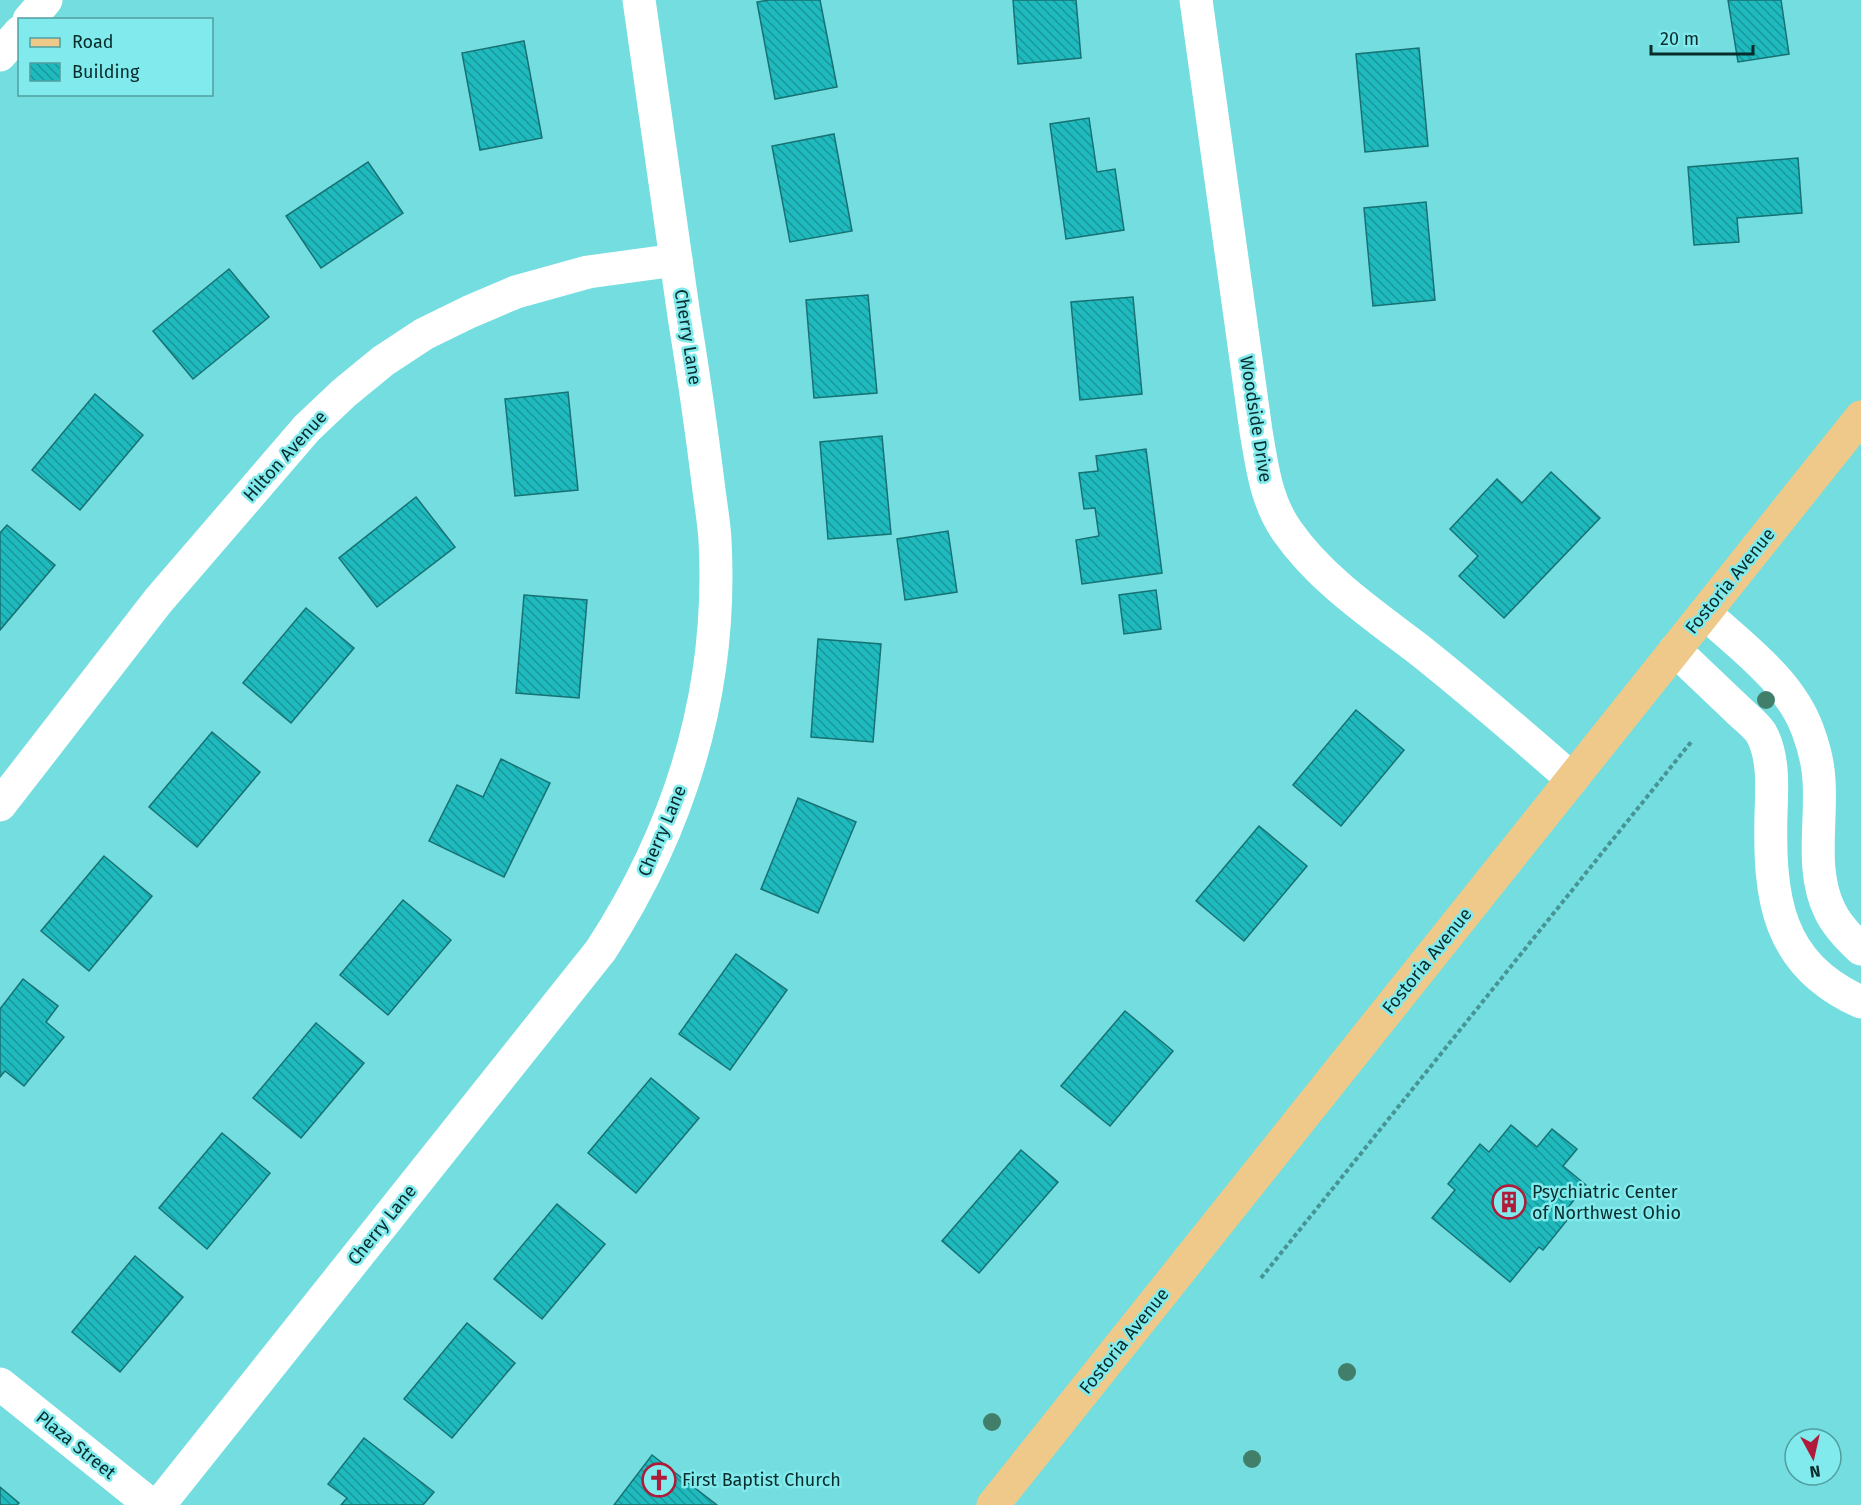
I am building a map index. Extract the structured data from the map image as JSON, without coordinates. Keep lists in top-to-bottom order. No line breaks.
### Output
{"streets":{"main road":["Fostoria Avenue"],"street":["Cherry Lane","Woodside Drive","Hilton Avenue","Plaza Street"]},"crossings":[["Cherry Lane","Hilton Avenue"],["Woodside Drive","Fostoria Avenue"]],"places":{"building":["Psychiatric Center of Northwest Ohio"],"church":["First Baptist Church"]},"legend":["Road","Building"],"scale_bar":"20 m","north":"bottom"}
